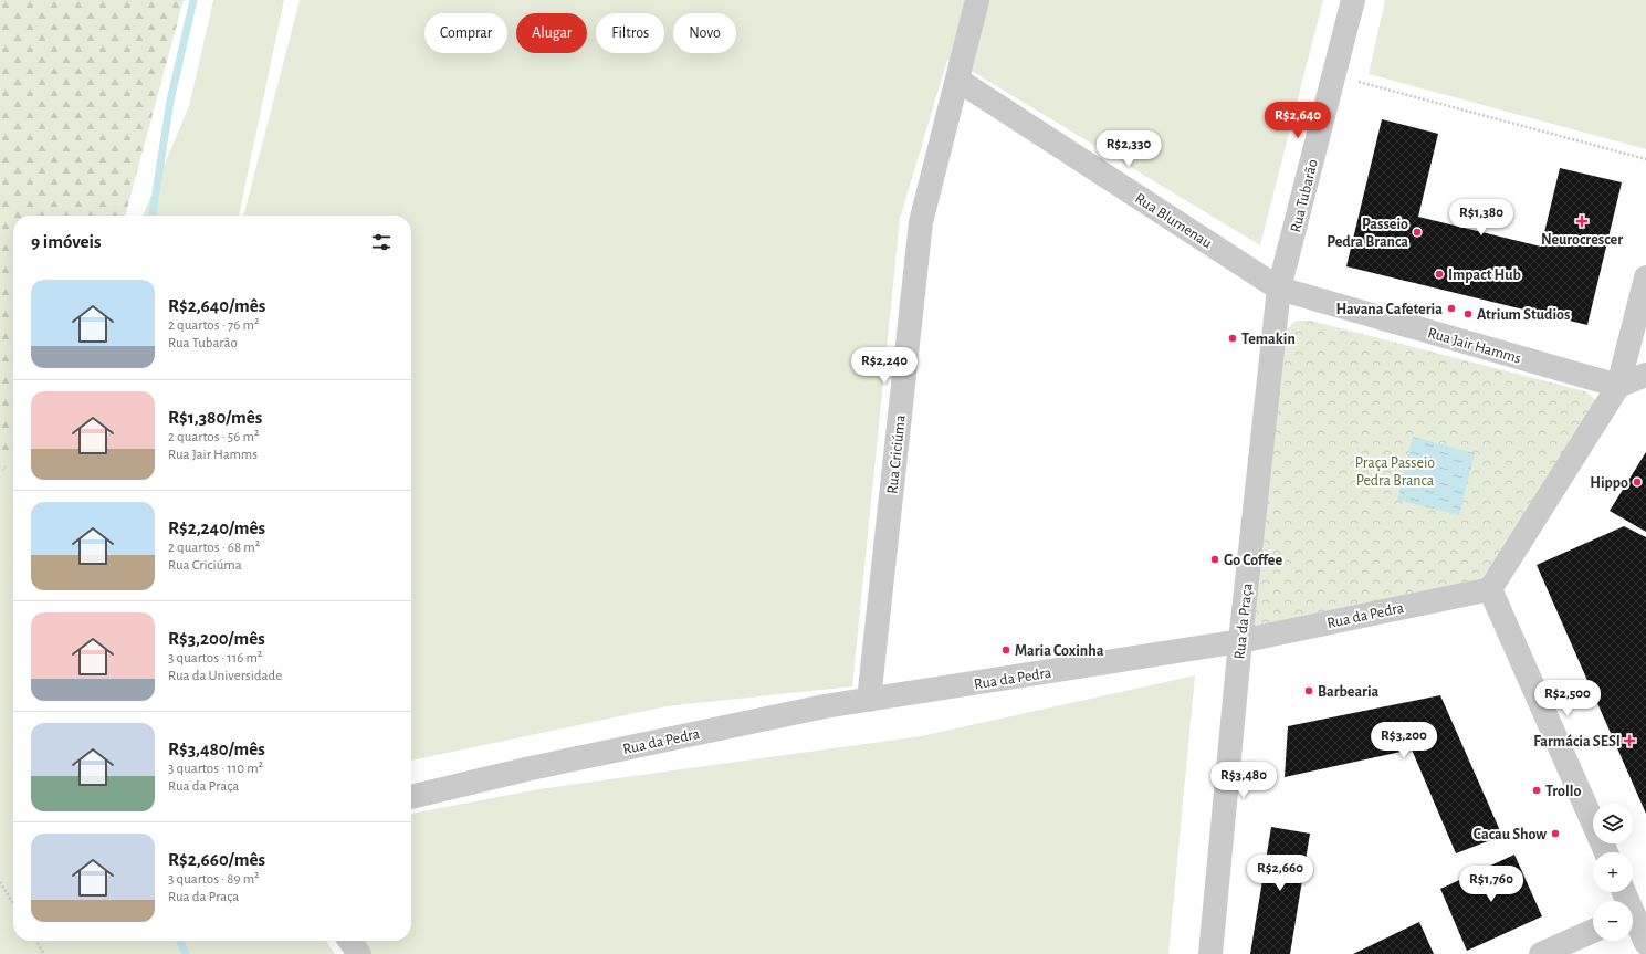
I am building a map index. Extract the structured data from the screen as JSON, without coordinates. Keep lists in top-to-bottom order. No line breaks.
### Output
{"streets":{"street":["Rua Tubarão","Rua Blumenau","Rua Jair Hamms","Rua Criciúma","Rua da Pedra","Rua da Praça"]},"crossings":[["Rua Tubarão","Rua Blumenau"],["Rua Tubarão","Rua Jair Hamms"],["Rua Tubarão","Rua da Praça"],["Rua Blumenau","Rua Jair Hamms"],["Rua Blumenau","Rua Criciúma"],["Rua Blumenau","Rua da Praça"],["Rua Jair Hamms","Rua da Praça"],["Rua Criciúma","Rua da Pedra"],["Rua da Pedra","Rua da Praça"]],"parks":["Praça Passeio Pedra Branca"],"places":{"health":["Neurocrescer","Farmácia SESI"],"other":["Passeio Pedra Branca","Impact Hub","Havana Cafeteria","Atrium Studios","Temakin","Hippo","Go Coffee","Maria Coxinha","Barbearia","Trollo","Cacau Show"]},"page":{"chip":["Comprar","Alugar","Filtros","Novo"],"price":["R$2,640","R$2,330","R$1,380","R$2,240","R$2,500","R$3,200","R$3,480","R$2,660","R$1,760"],"heading":"9 imóveis","list":[{"name":"R$2,640/mês","note":"2 quartos · 76 m² · Rua Tubarão"},{"name":"R$1,380/mês","note":"2 quartos · 56 m² · Rua Jair Hamms"},{"name":"R$2,240/mês","note":"2 quartos · 68 m² · Rua Criciúma"},{"name":"R$3,200/mês","note":"3 quartos · 116 m² · Rua da Universidade"},{"name":"R$3,480/mês","note":"3 quartos · 110 m² · Rua da Praça"},{"name":"R$2,660/mês","note":"3 quartos · 89 m² · Rua da Praça"}],"map_buttons":["+","−"]}}
